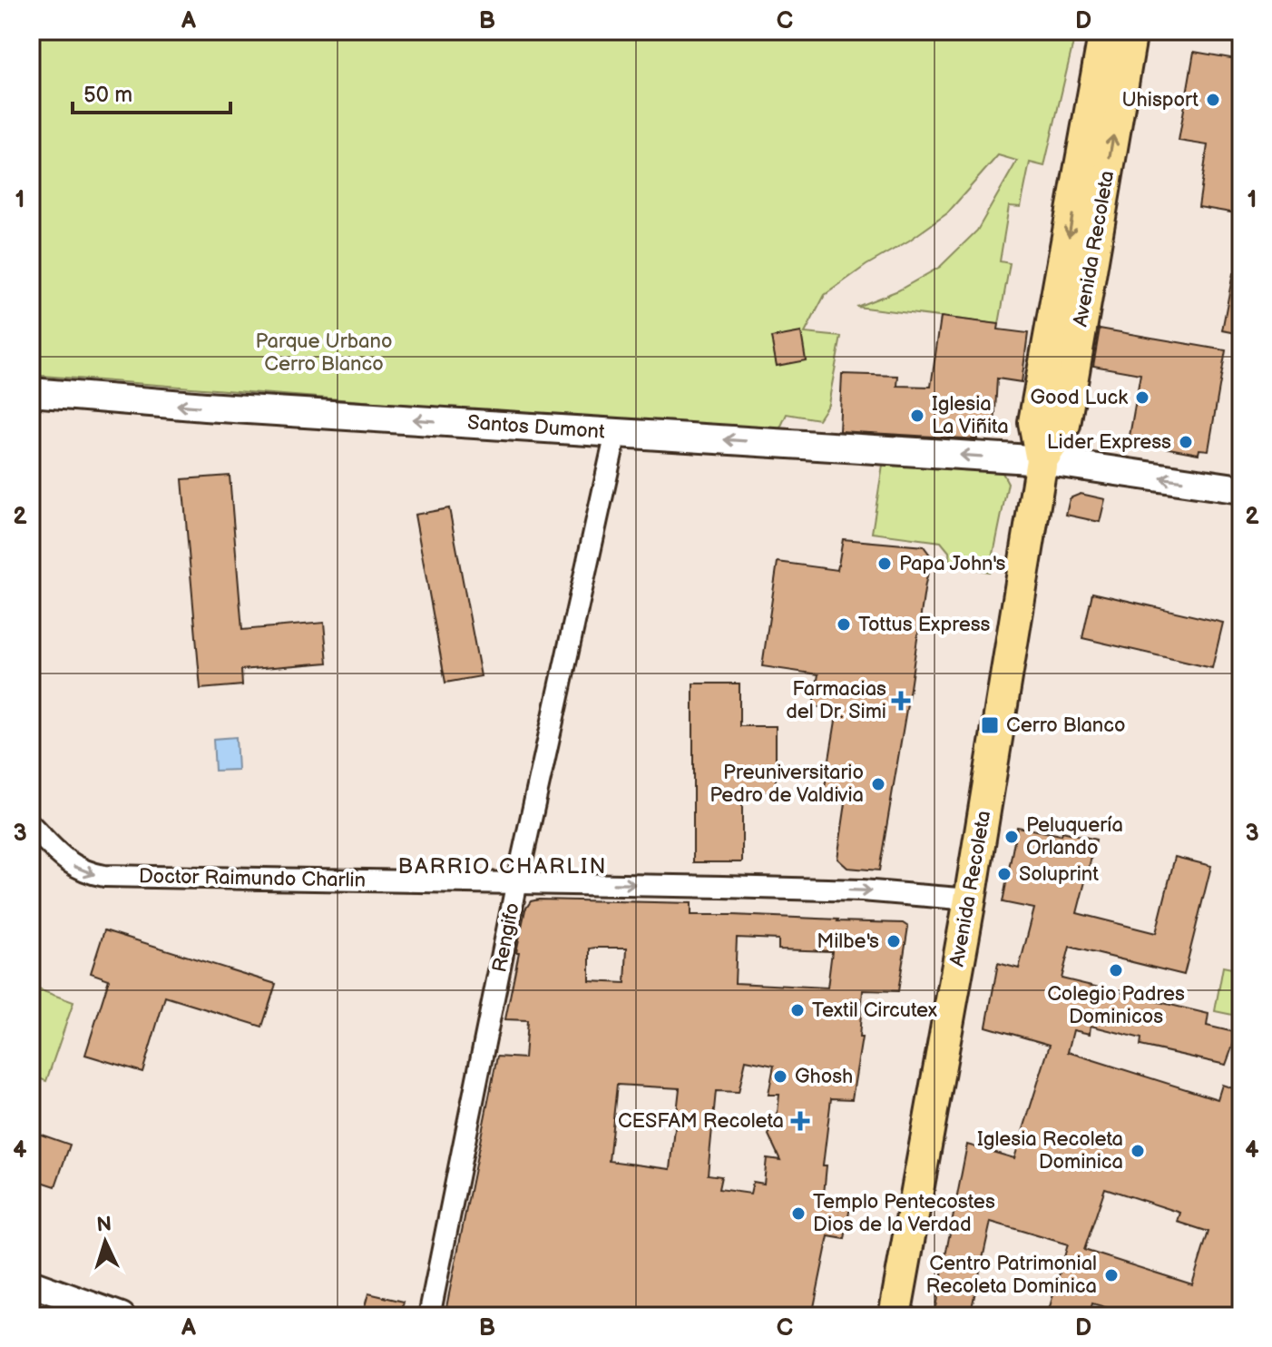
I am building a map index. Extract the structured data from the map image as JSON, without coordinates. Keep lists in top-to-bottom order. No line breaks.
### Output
{"streets":{"main road":["Avenida Recoleta","Santos Dumont"],"street":["Doctor Raimundo Charlin","Rengifo"]},"crossings":[["Avenida Recoleta","Santos Dumont"],["Avenida Recoleta","Doctor Raimundo Charlin"],["Santos Dumont","Rengifo"],["Doctor Raimundo Charlin","Rengifo"]],"one_way":["Santos Dumont","Doctor Raimundo Charlin"],"districts":["BARRIO CHARLIN"],"parks":["Parque Urbano Cerro Blanco"],"places":{"other":["Uhisport","Good Luck","Iglesia La Viñita","Lider Express","Papa John's","Tottus Express","Preuniversitario Pedro de Valdivia","Peluquería Orlando","Soluprint","Milbe's","Colegio Padres Dominicos","Textil Circutex","Ghosh","Iglesia Recoleta Dominica","Templo Pentecostes Dios de la Verdad","Centro Patrimonial Recoleta Dominica"],"health":["Farmacias del Dr. Simi","CESFAM Recoleta"],"transit":["Cerro Blanco"]},"scale_bar":"50 m","north":"top","grid":{"columns":["A","B","C","D"],"rows":["1","2","3","4"]}}
